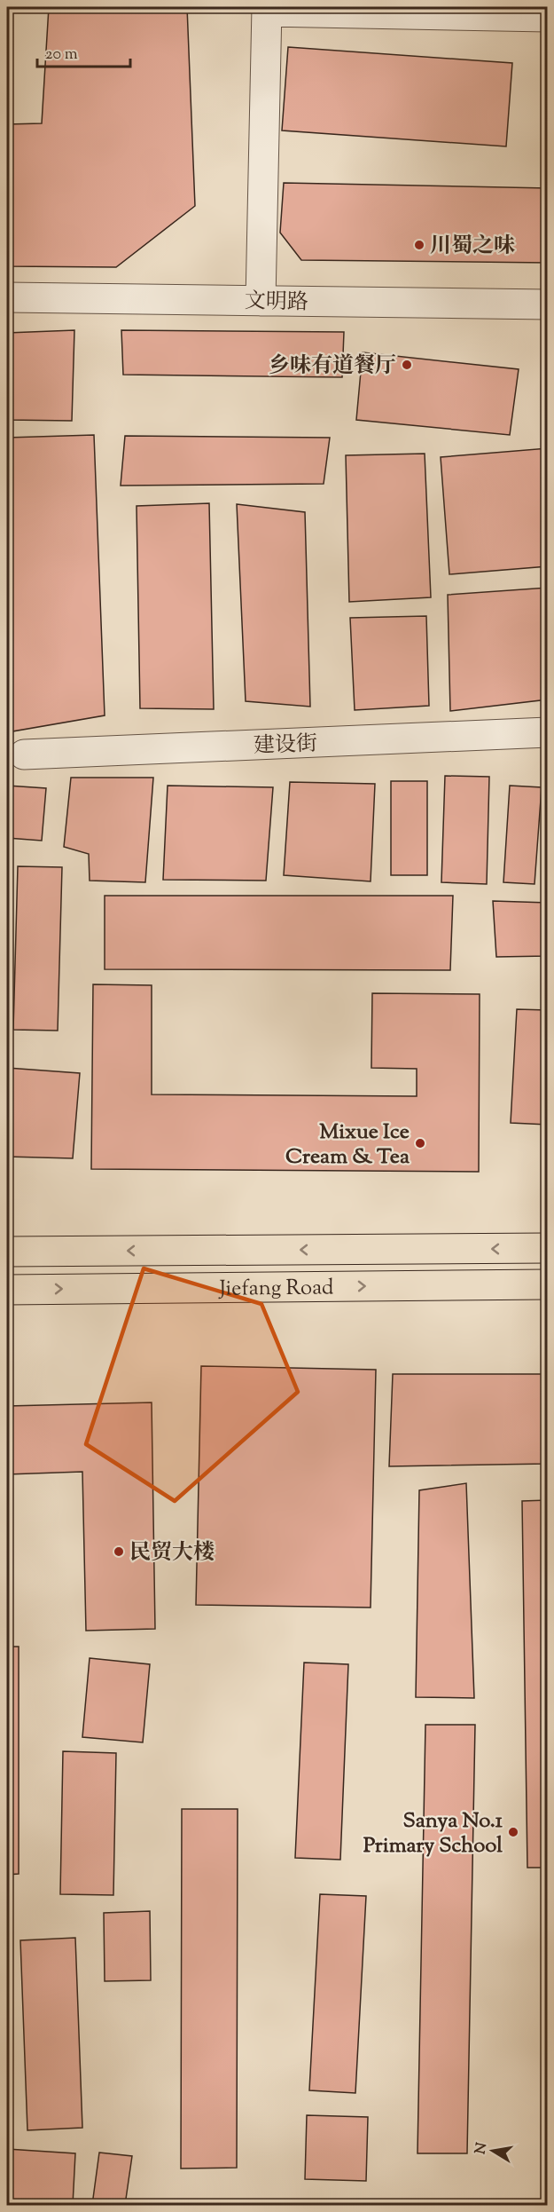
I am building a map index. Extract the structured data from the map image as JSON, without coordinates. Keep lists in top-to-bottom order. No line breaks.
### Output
{"streets":{"main road":["Jiefang Road"],"street":["文明路","建设街"]},"places":["川蜀之味","乡味有道餐厅","Mixue Ice Cream & Tea","民贸大楼","Sanya No.1 Primary School"],"scale_bar":"20 m","north":"left"}
